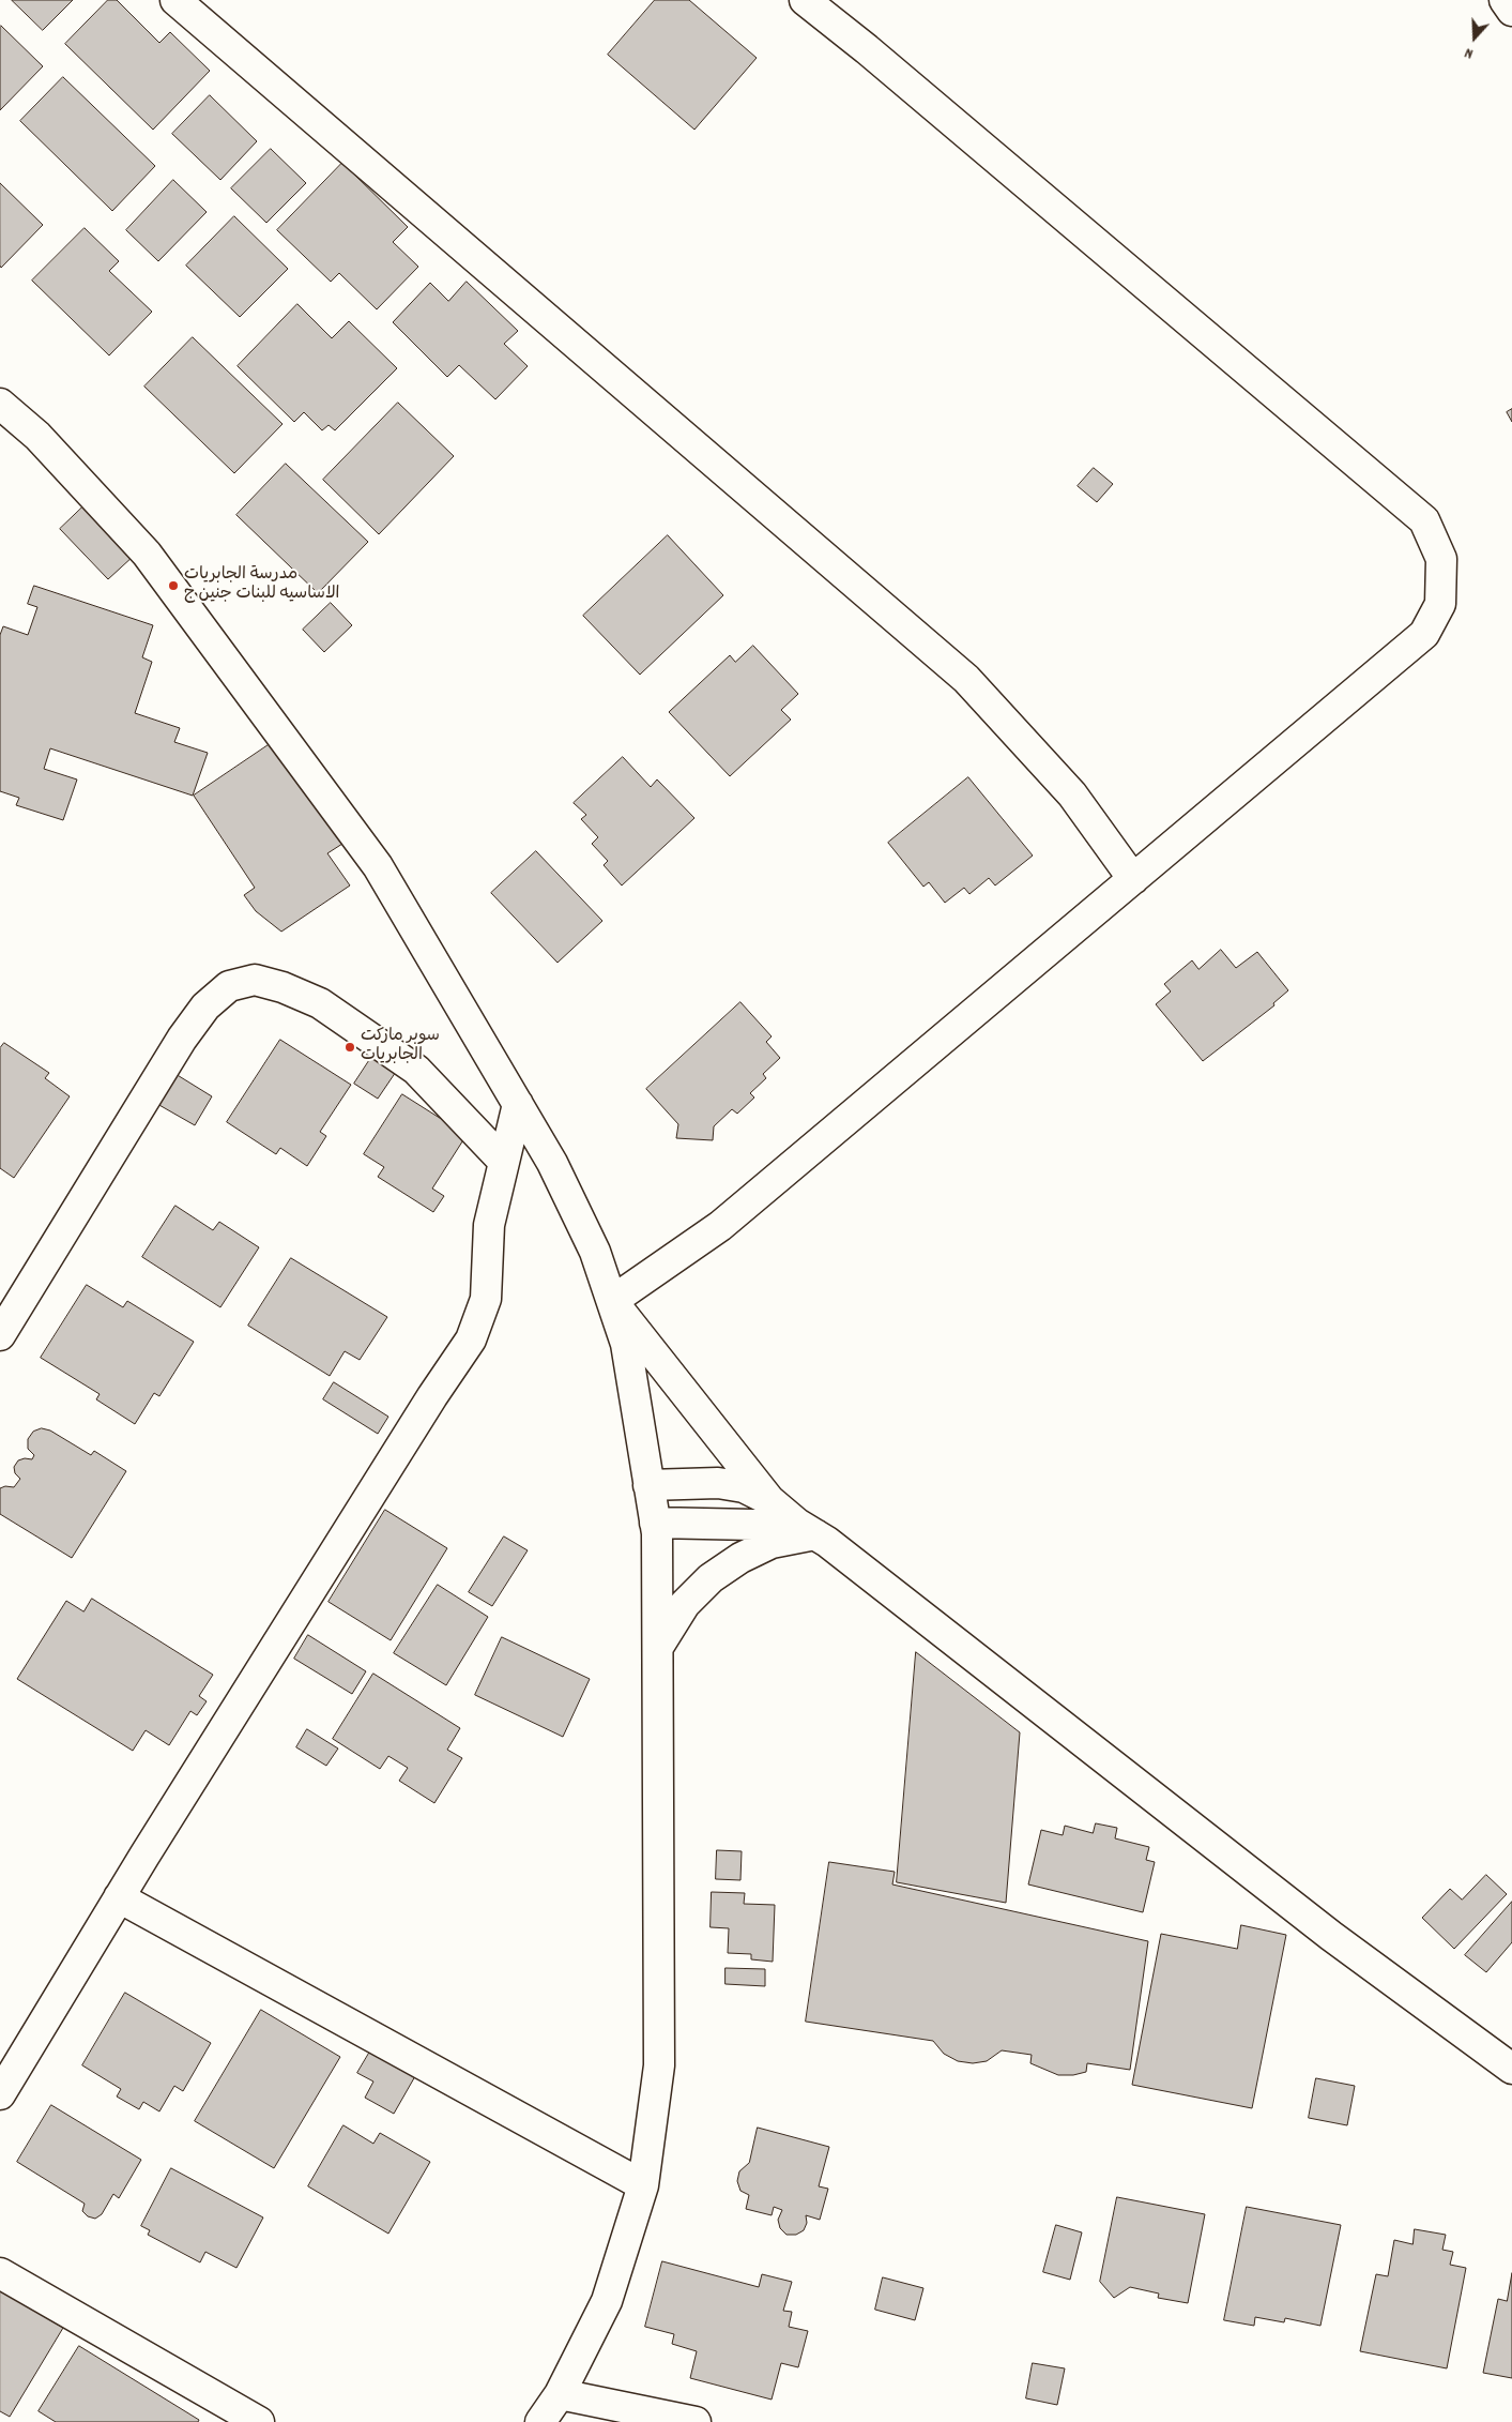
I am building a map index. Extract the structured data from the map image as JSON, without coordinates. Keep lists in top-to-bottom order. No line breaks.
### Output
{"places":["مدرسة الجابريات الاساسيه للبنات جنين ج","سوبر ماركت الجابريات"],"north":"bottom"}
